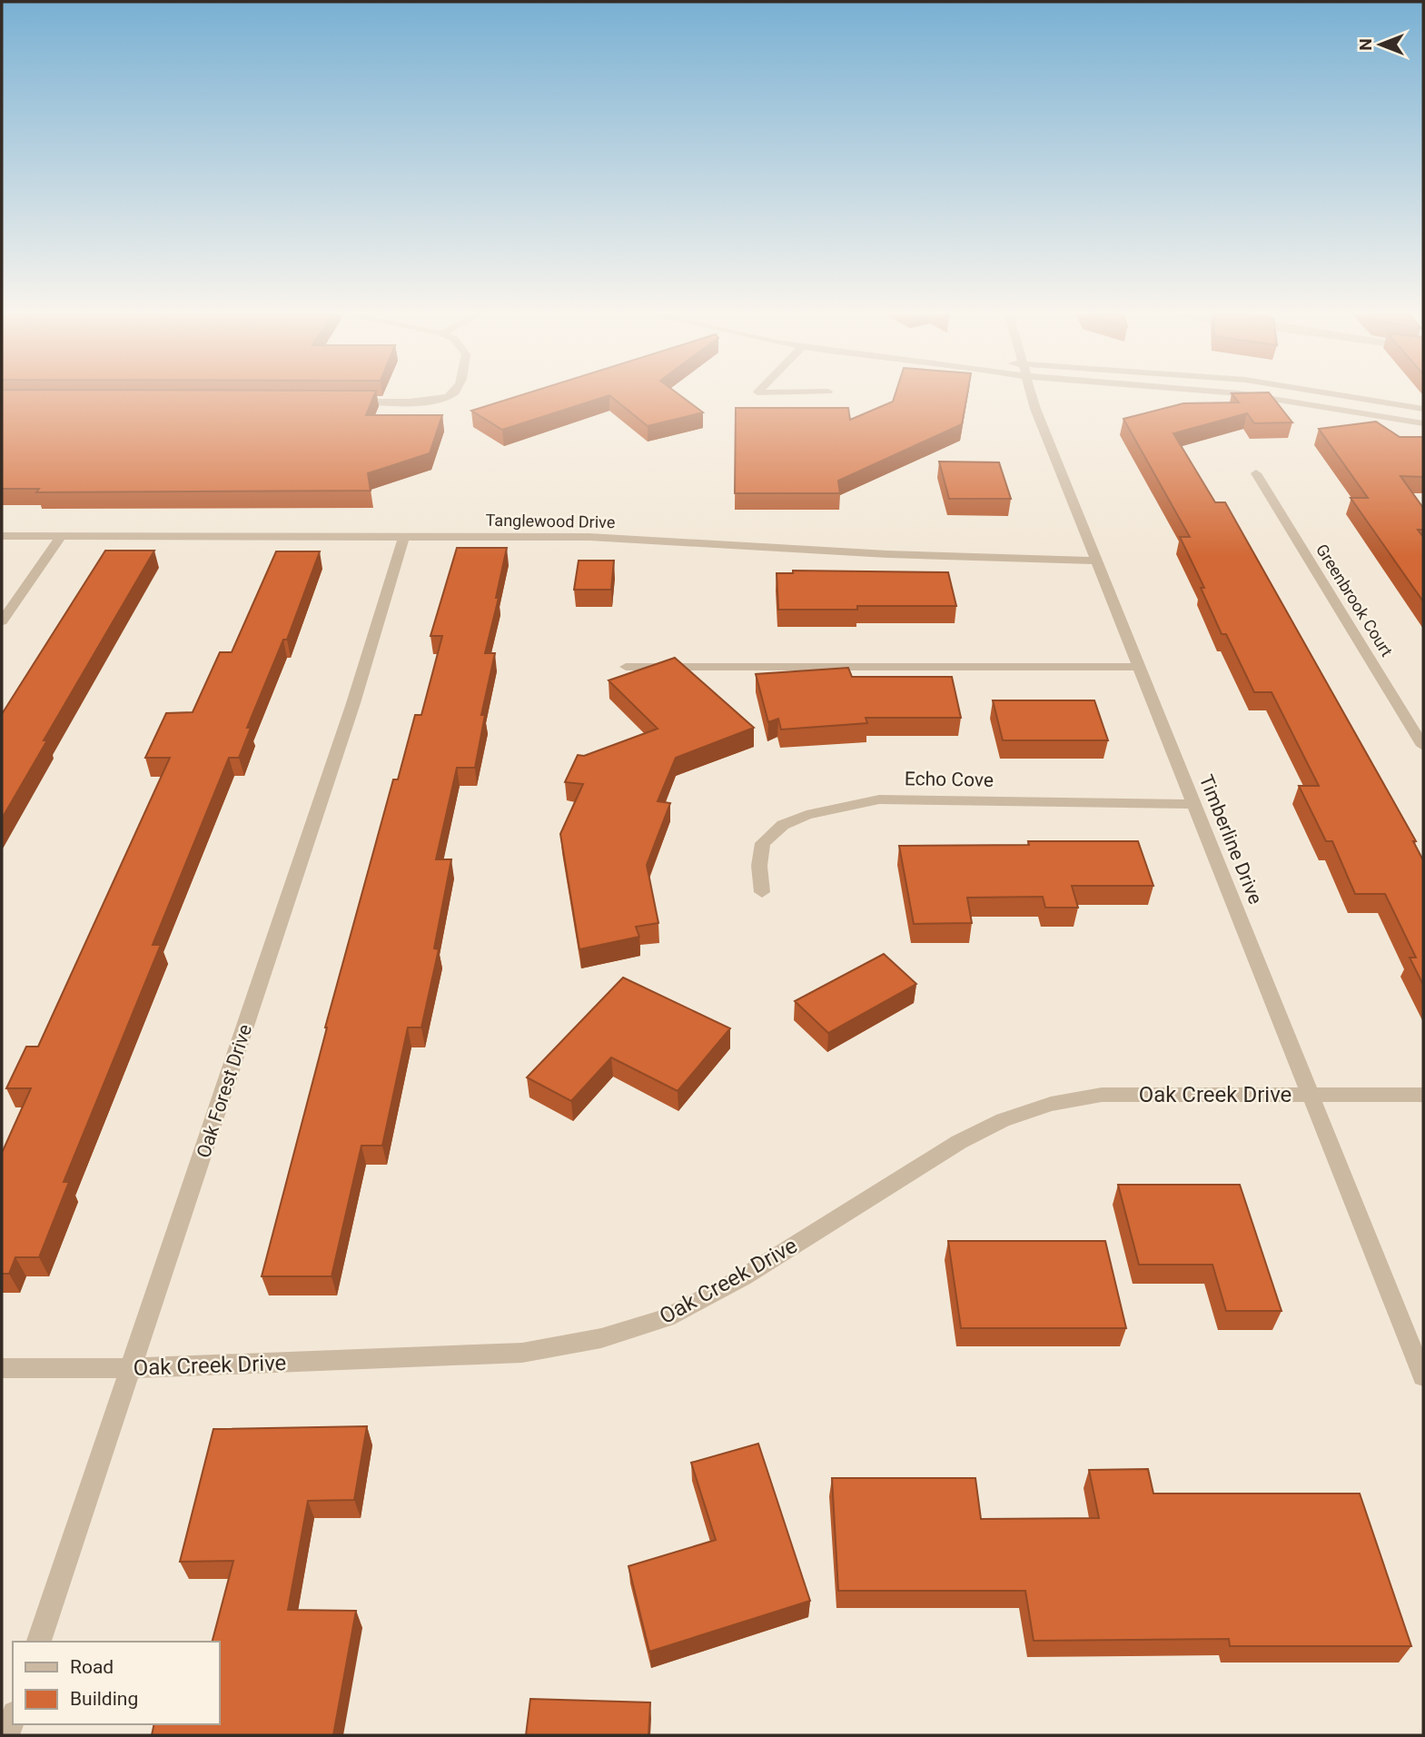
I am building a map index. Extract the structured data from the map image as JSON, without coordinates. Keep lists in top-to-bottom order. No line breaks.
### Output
{"streets":{"street":["Tanglewood Drive","Greenbrook Court","Echo Cove","Timberline Drive","Oak Forest Drive","Oak Creek Drive"]},"crossings":[["Tanglewood Drive","Timberline Drive"],["Tanglewood Drive","Oak Forest Drive"],["Echo Cove","Timberline Drive"],["Timberline Drive","Oak Creek Drive"],["Oak Forest Drive","Oak Creek Drive"]],"legend":["Road","Building"],"north":"left"}
